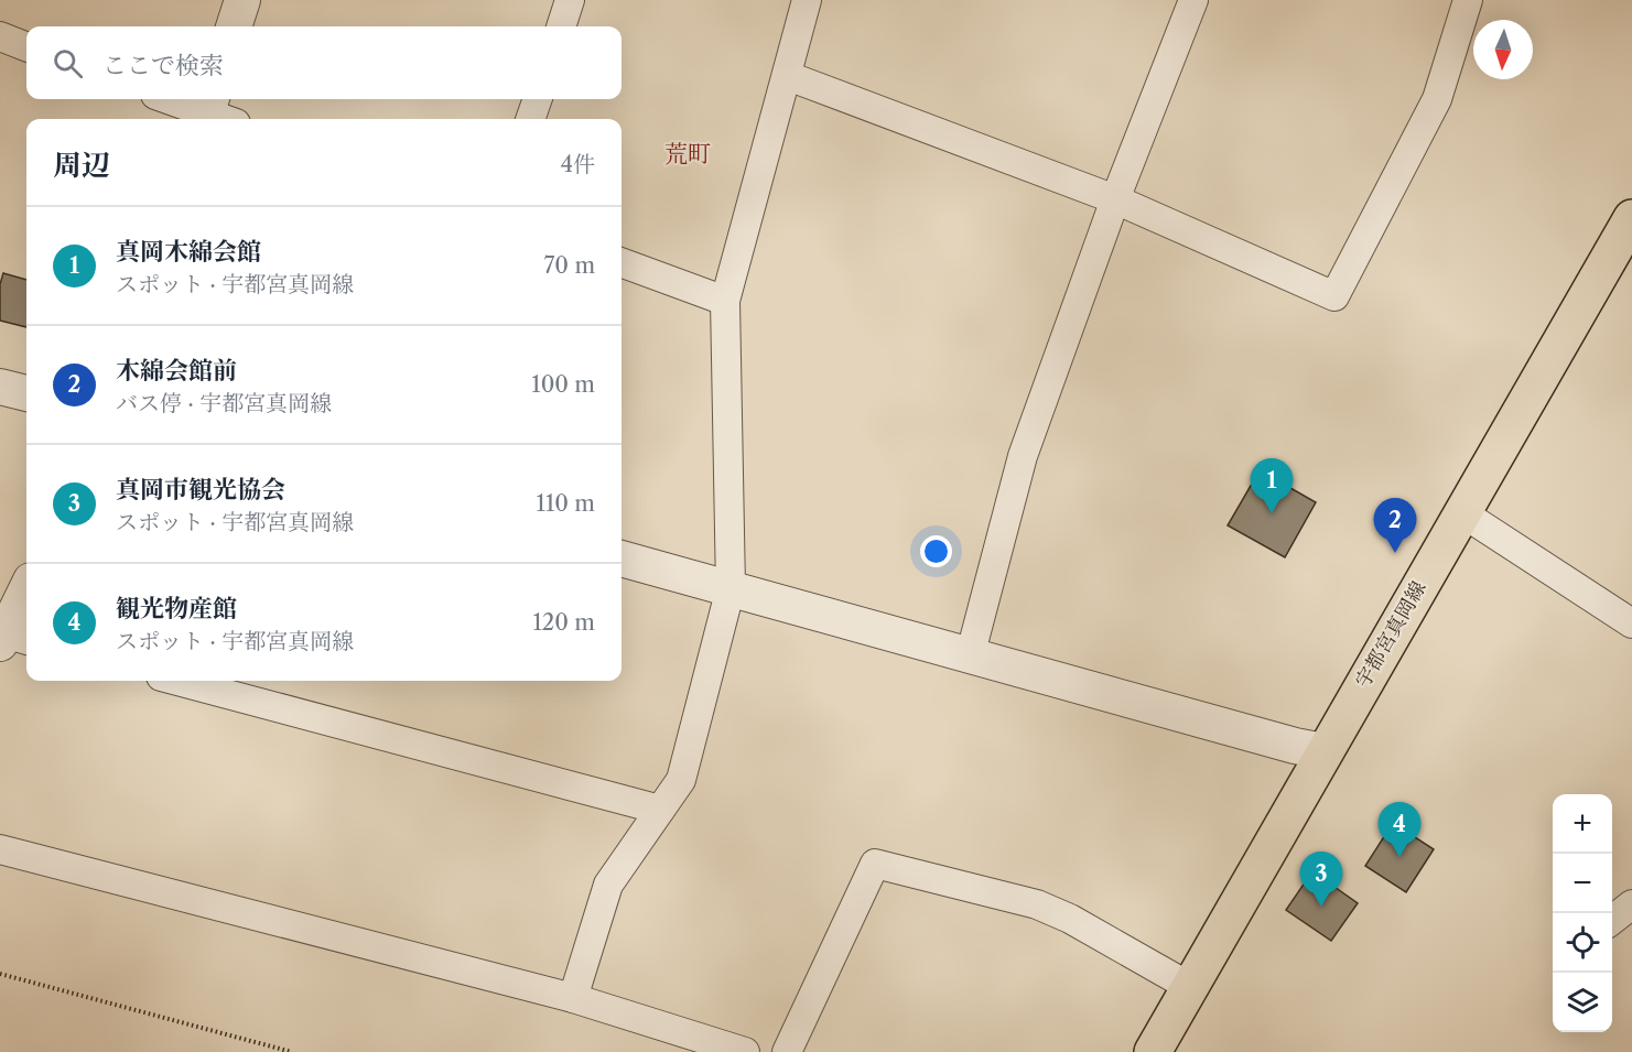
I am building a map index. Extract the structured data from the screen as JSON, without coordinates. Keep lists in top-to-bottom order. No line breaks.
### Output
{"streets":{"main road":["宇都宮真岡線"]},"districts":["荒町"],"north":"bottom","page":{"search":"ここで検索","heading":["周辺","4件"],"list":[{"mark":"1","name":"真岡木綿会館","note":"スポット · 宇都宮真岡線","value":"70 m"},{"mark":"2","name":"木綿会館前","note":"バス停 · 宇都宮真岡線","value":"100 m"},{"mark":"3","name":"真岡市観光協会","note":"スポット · 宇都宮真岡線","value":"110 m"},{"mark":"4","name":"観光物産館","note":"スポット · 宇都宮真岡線","value":"120 m"}],"pins":["1","2","4","3"],"map_buttons":["+","−"]}}
